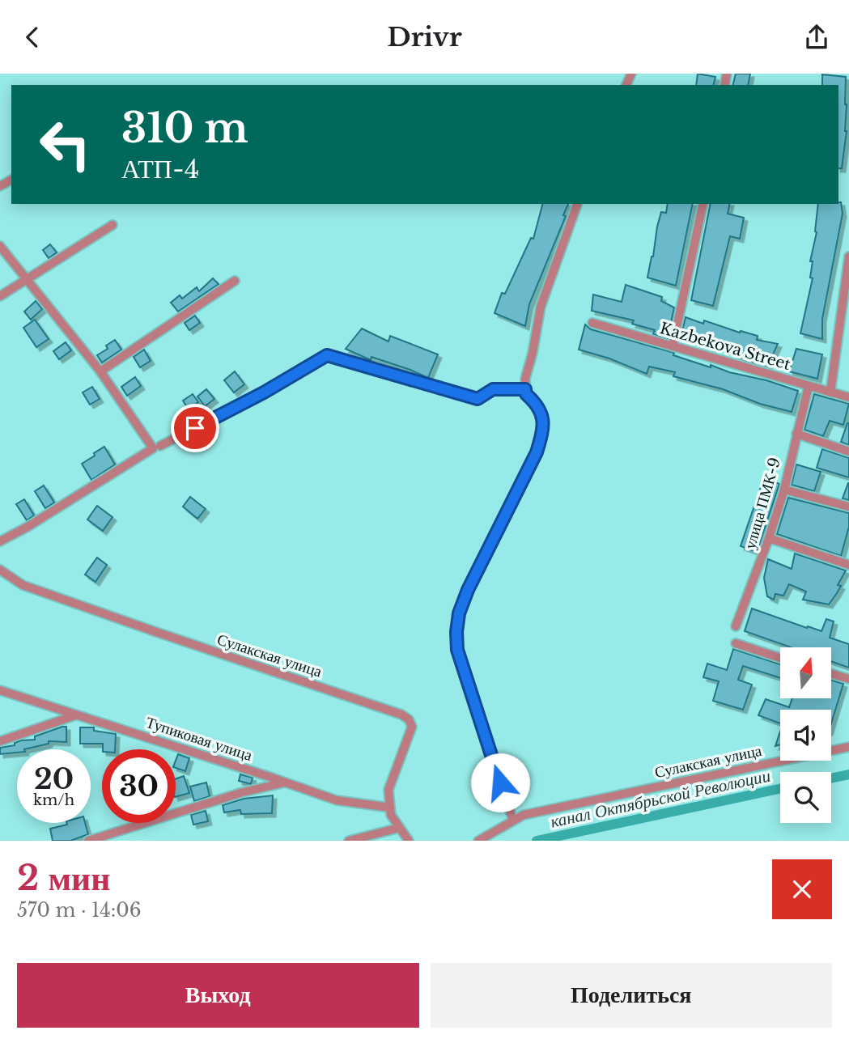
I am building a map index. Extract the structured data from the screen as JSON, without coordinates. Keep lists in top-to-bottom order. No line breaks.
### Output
{"streets":{"street":["Kazbekova Street","улица ПМК-9","Сулакская улица","Тупиковая улица"]},"crossings":[["Kazbekova Street","улица ПМК-9"],["Сулакская улица","Тупиковая улица"]],"water":["канал Октябрьской Революции"],"north":"top","page":{"header":"Drivr","turn":["310 m","АТП-4"],"speed":"20 km/h","limit":"30","heading":["2 мин","570 m · 14:06"],"buttons":["Выход","Поделиться"]}}
